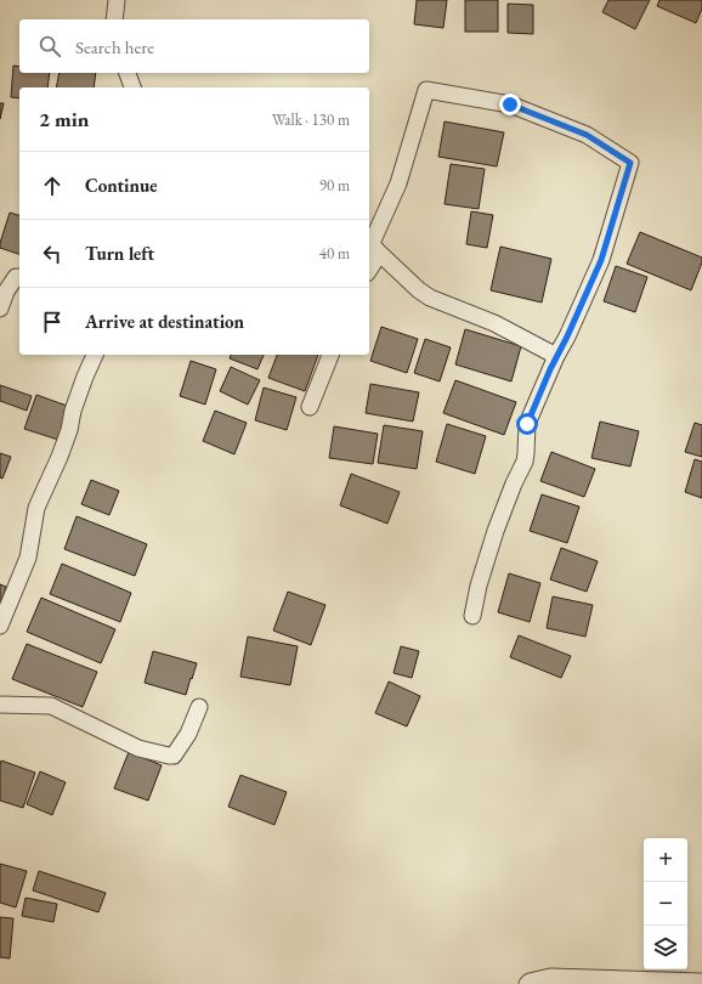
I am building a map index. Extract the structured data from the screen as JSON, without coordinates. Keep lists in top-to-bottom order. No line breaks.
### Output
{"page":{"search":"Search here","heading":["2 min","Walk · 130 m"],"list":[["Continue","90 m"],["Turn left","40 m"],"Arrive at destination"],"map_buttons":["+","−"]}}
